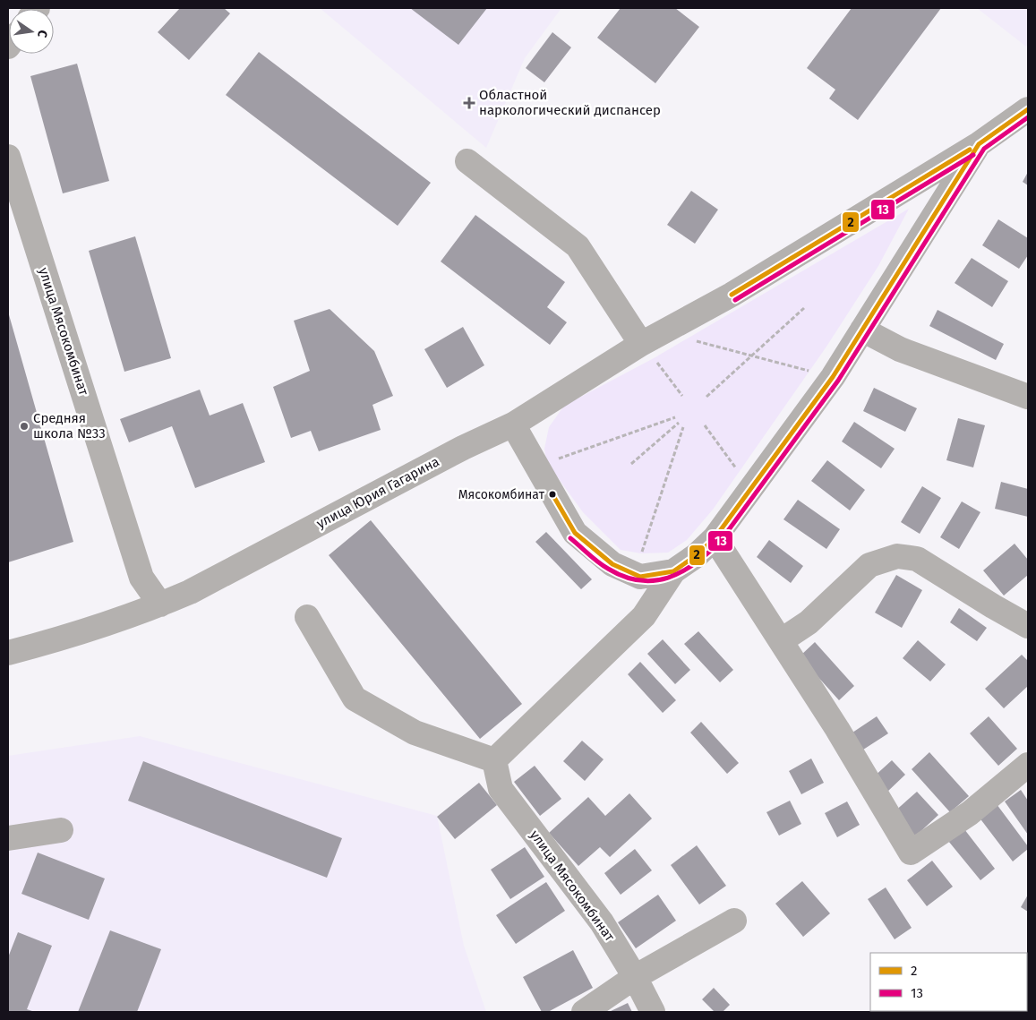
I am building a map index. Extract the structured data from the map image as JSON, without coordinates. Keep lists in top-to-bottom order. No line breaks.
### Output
{"streets":{"street":["улица Мясокомбинат","улица Юрия Гагарина"]},"crossings":[["улица Мясокомбинат","улица Юрия Гагарина"]],"places":{"health":["Областной наркологический диспансер"],"other":["Средняя школа №33","Мясокомбинат"]},"lines":["transit line 2","transit line 13"],"legend":["2","13"],"north":"right"}
